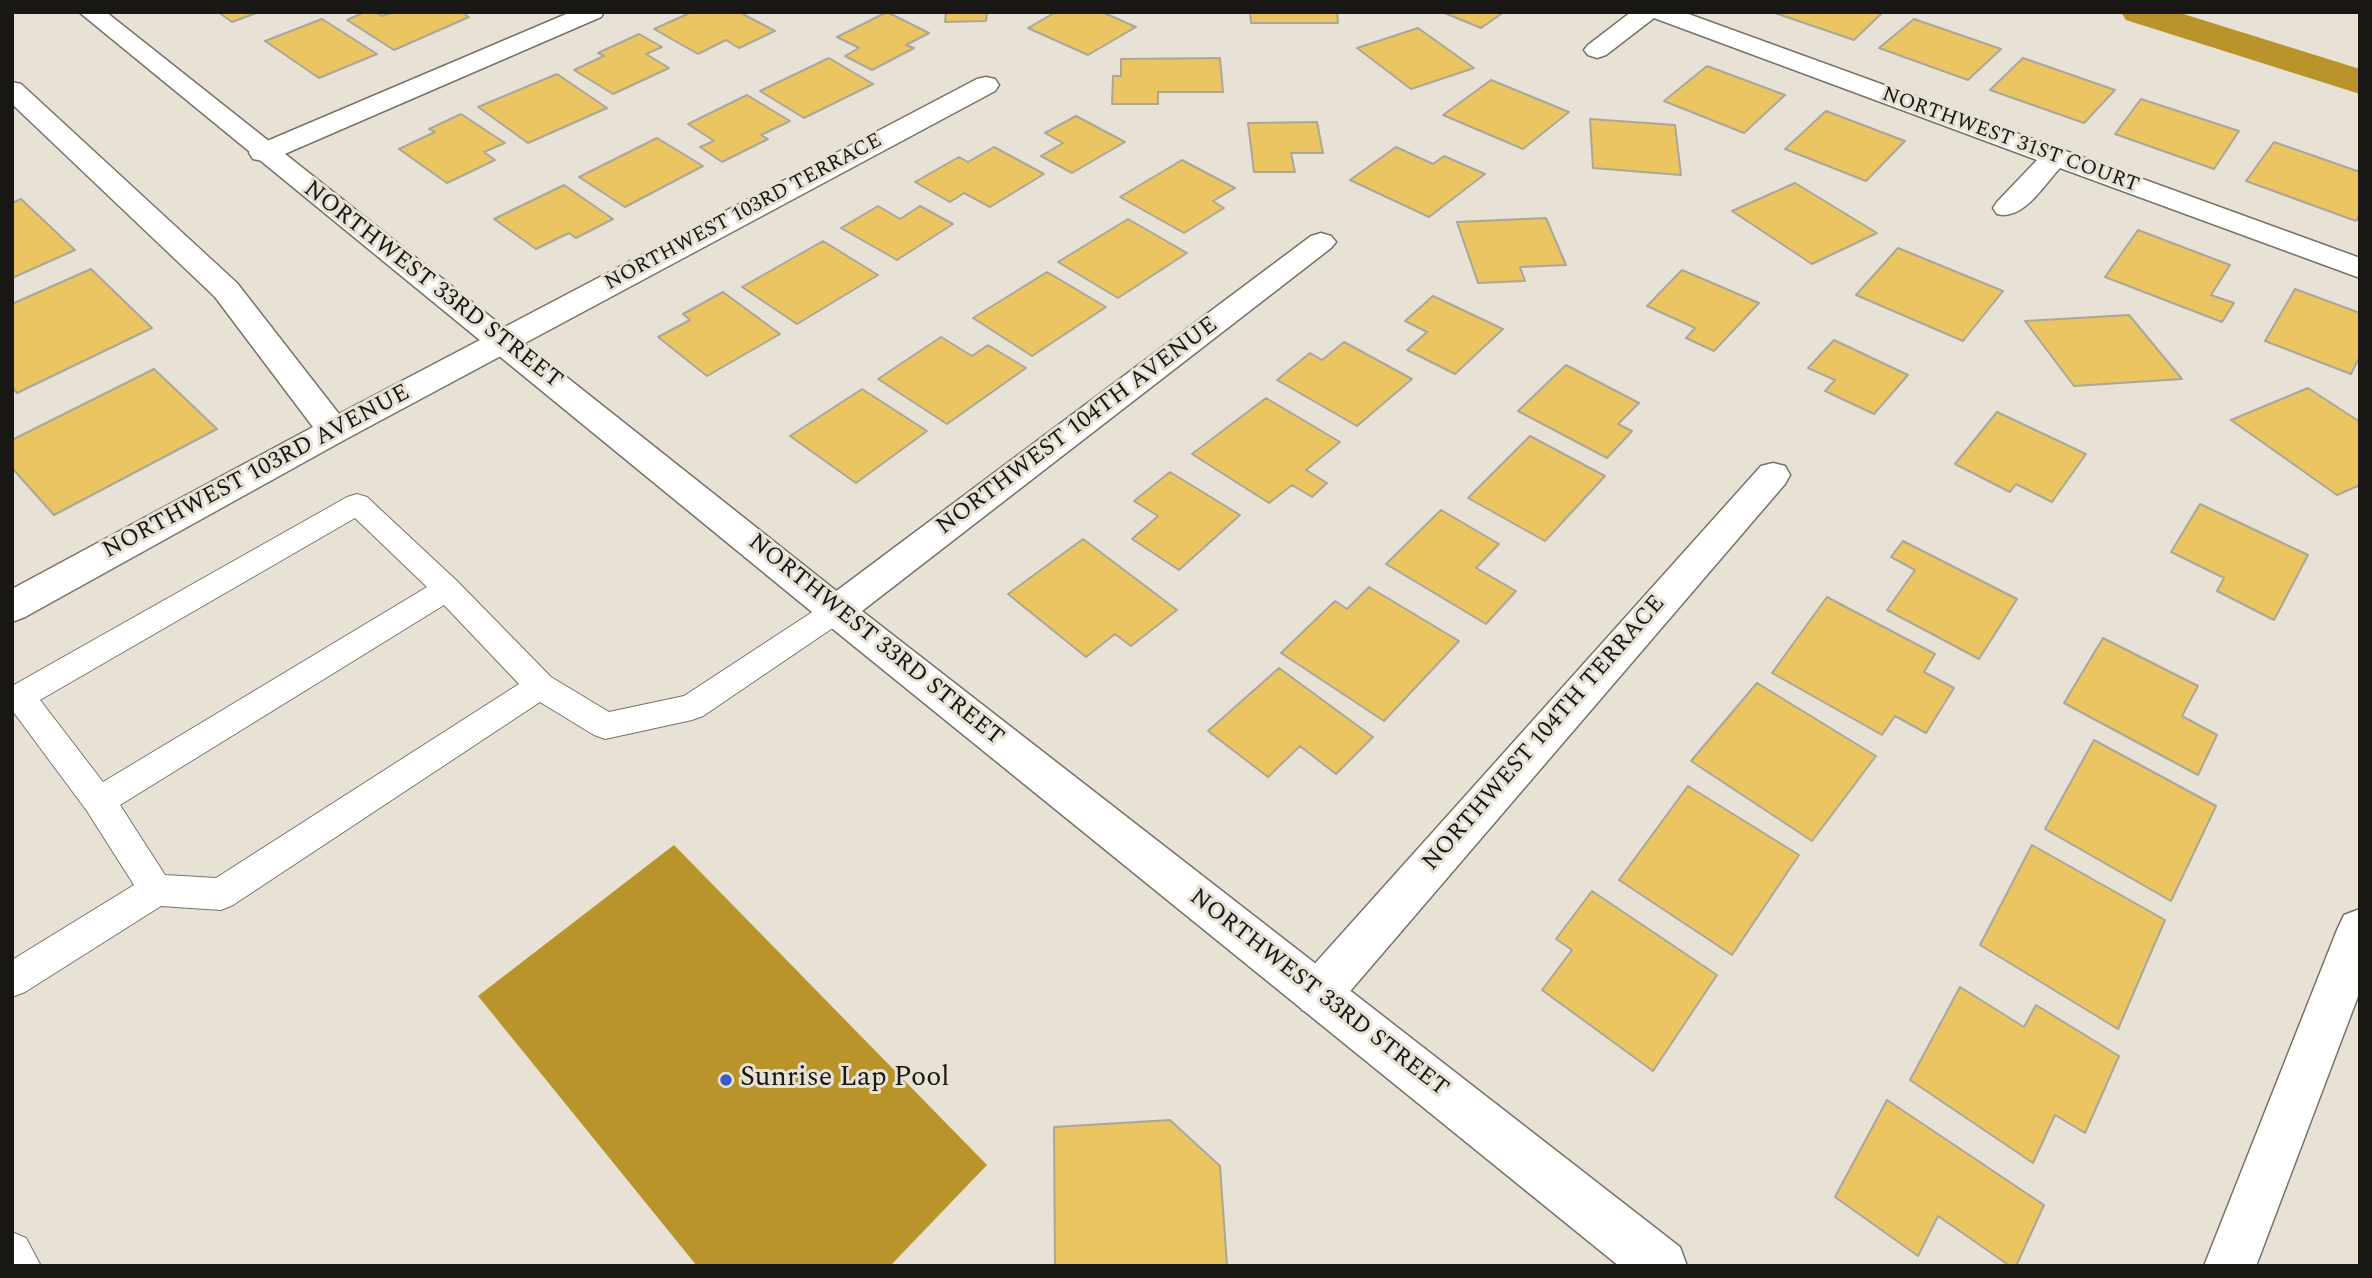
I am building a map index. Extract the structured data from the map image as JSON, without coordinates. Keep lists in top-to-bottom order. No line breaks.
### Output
{"streets":{"street":["NORTHWEST 31ST COURT","NORTHWEST 103RD TERRACE","NORTHWEST 33RD STREET","NORTHWEST 104TH AVENUE","NORTHWEST 103RD AVENUE","NORTHWEST 104TH TERRACE"]},"crossings":[["NORTHWEST 103RD TERRACE","NORTHWEST 33RD STREET"],["NORTHWEST 103RD TERRACE","NORTHWEST 103RD AVENUE"],["NORTHWEST 33RD STREET","NORTHWEST 104TH AVENUE"],["NORTHWEST 33RD STREET","NORTHWEST 103RD AVENUE"],["NORTHWEST 33RD STREET","NORTHWEST 104TH TERRACE"]],"places":["Sunrise Lap Pool"]}
